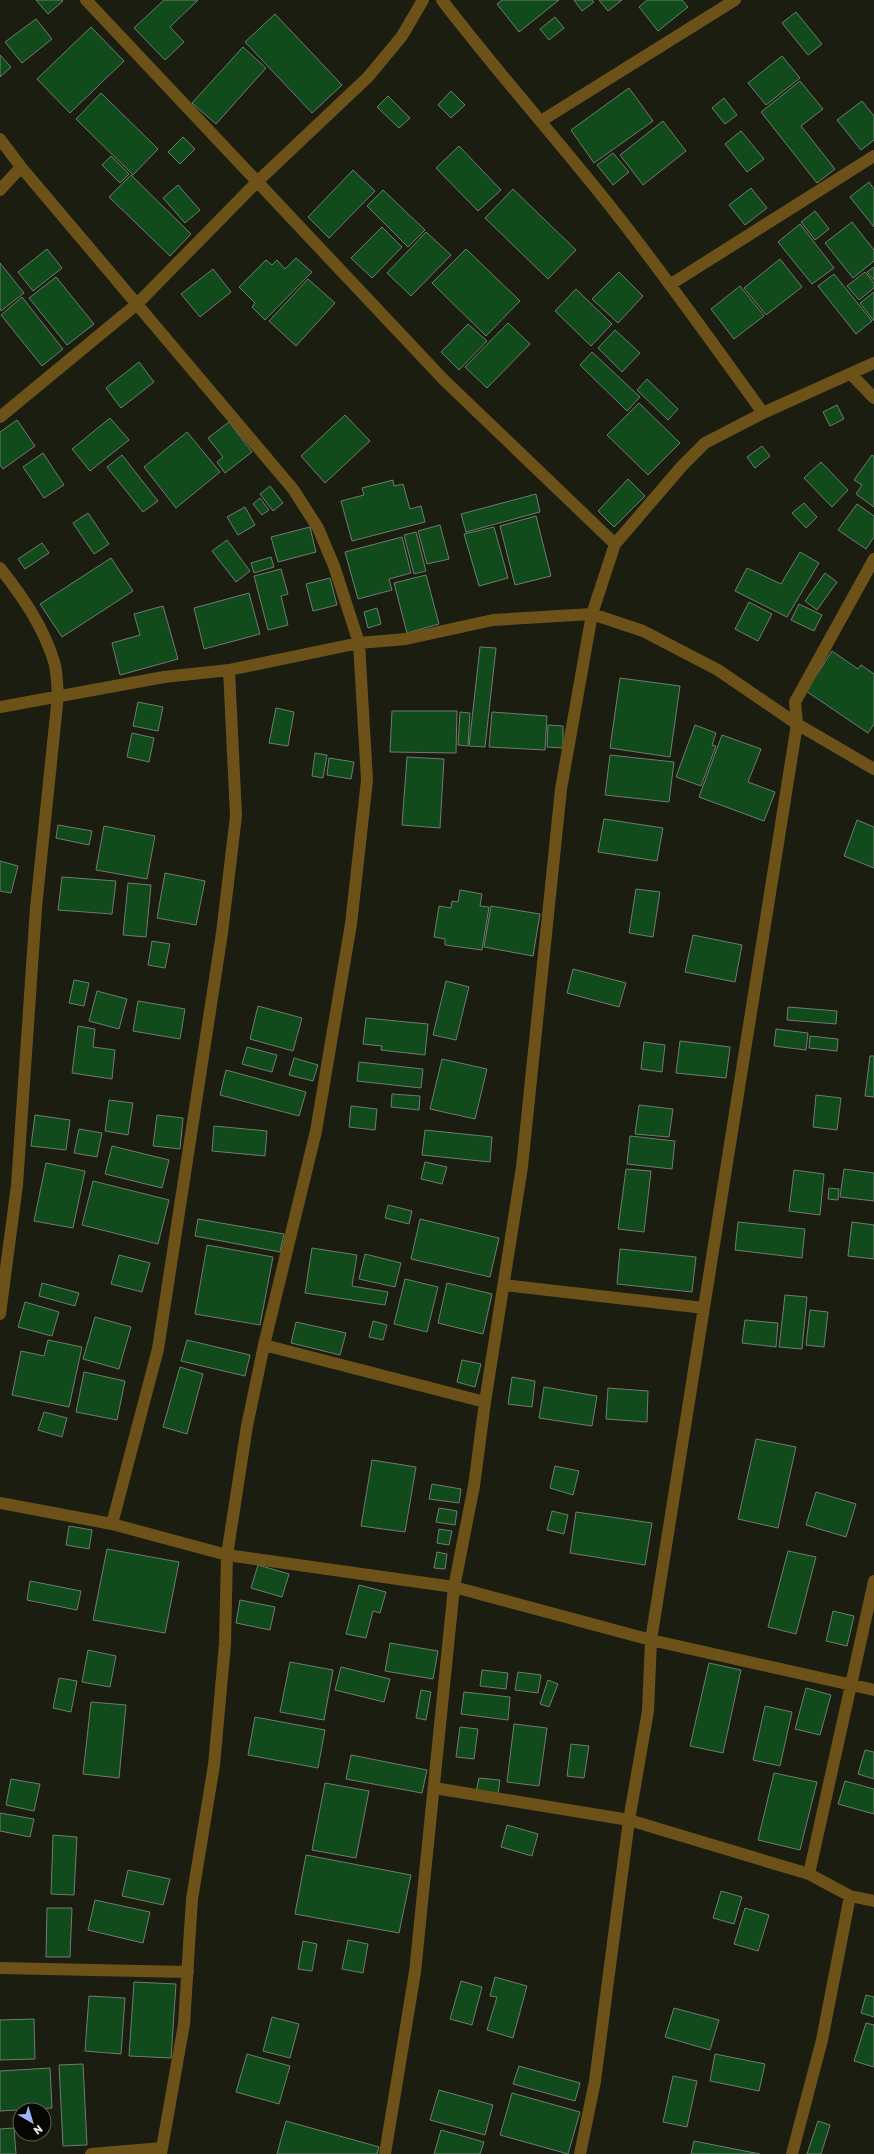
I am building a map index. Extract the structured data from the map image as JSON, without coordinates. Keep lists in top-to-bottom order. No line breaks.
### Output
{"north":"bottom right"}
